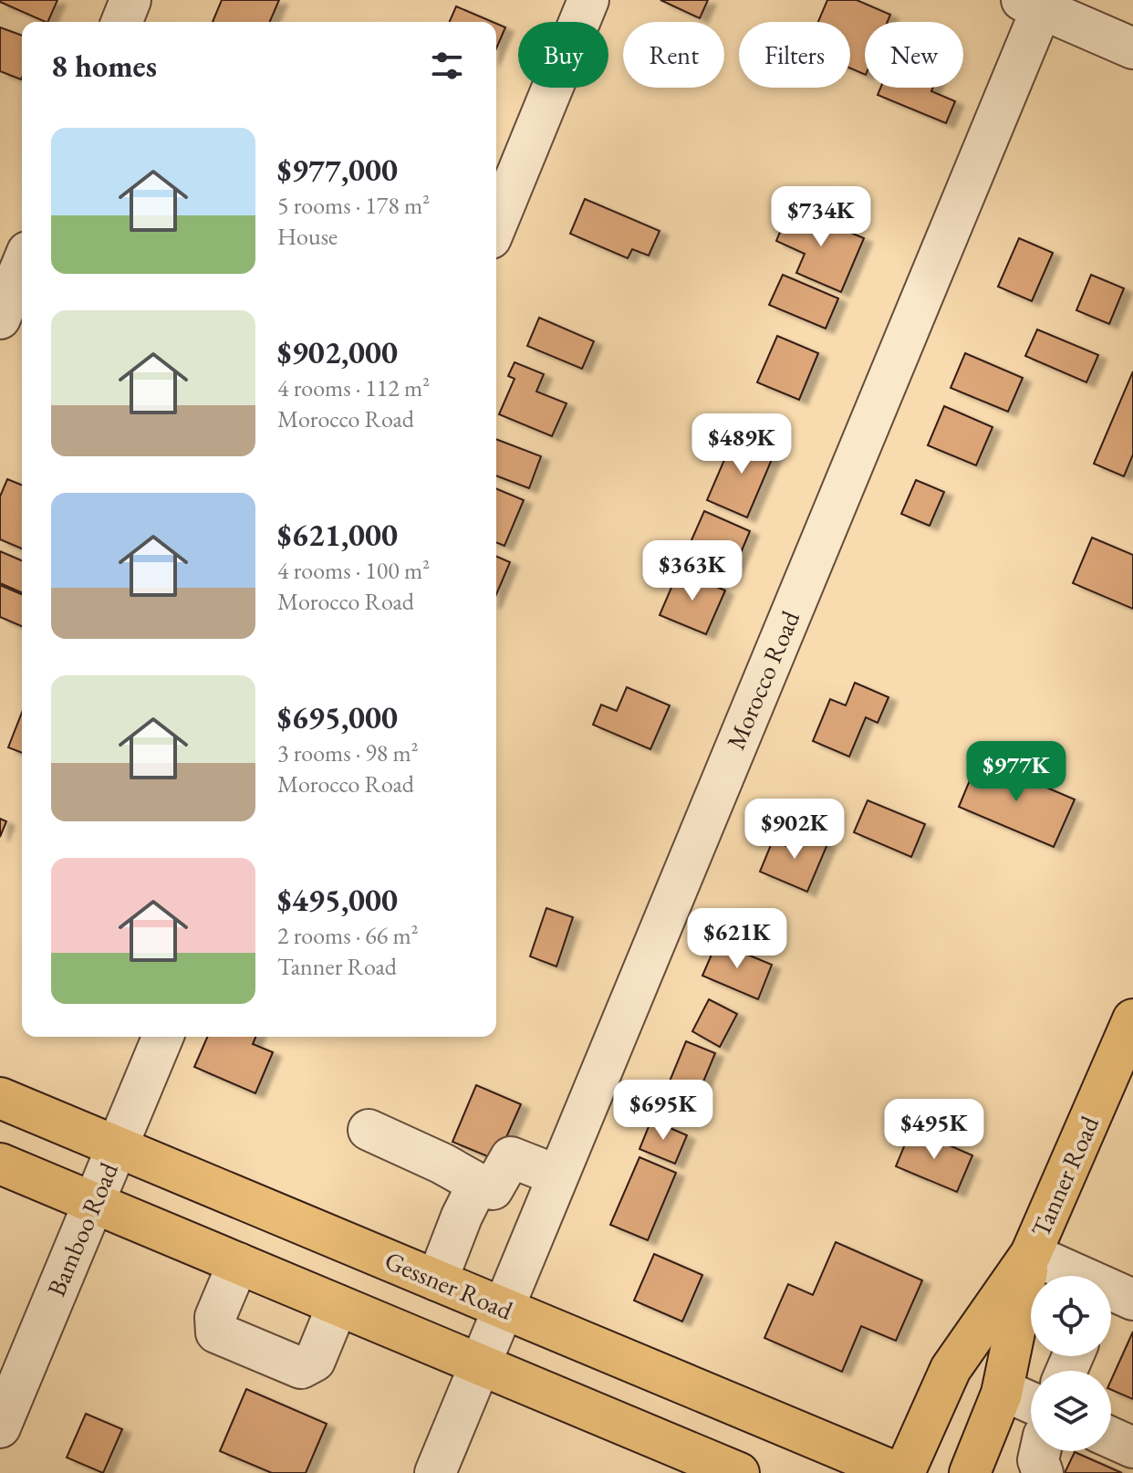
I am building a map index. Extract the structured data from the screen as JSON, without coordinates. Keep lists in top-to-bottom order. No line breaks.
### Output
{"streets":{"main road":["Tanner Road","Gessner Road"],"street":["Morocco Road","Bamboo Road"]},"crossings":[["Morocco Road","Gessner Road"],["Bamboo Road","Gessner Road"]],"page":{"chip":["Buy","Rent","Filters","New"],"heading":"8 homes","list":[{"name":"$977,000","note":"5 rooms · 178 m² · House"},{"name":"$902,000","note":"4 rooms · 112 m² · Morocco Road"},{"name":"$621,000","note":"4 rooms · 100 m² · Morocco Road"},{"name":"$695,000","note":"3 rooms · 98 m² · Morocco Road"},{"name":"$495,000","note":"2 rooms · 66 m² · Tanner Road"}],"price":["$734K","$489K","$363K","$977K","$902K","$621K","$695K","$495K"]}}
